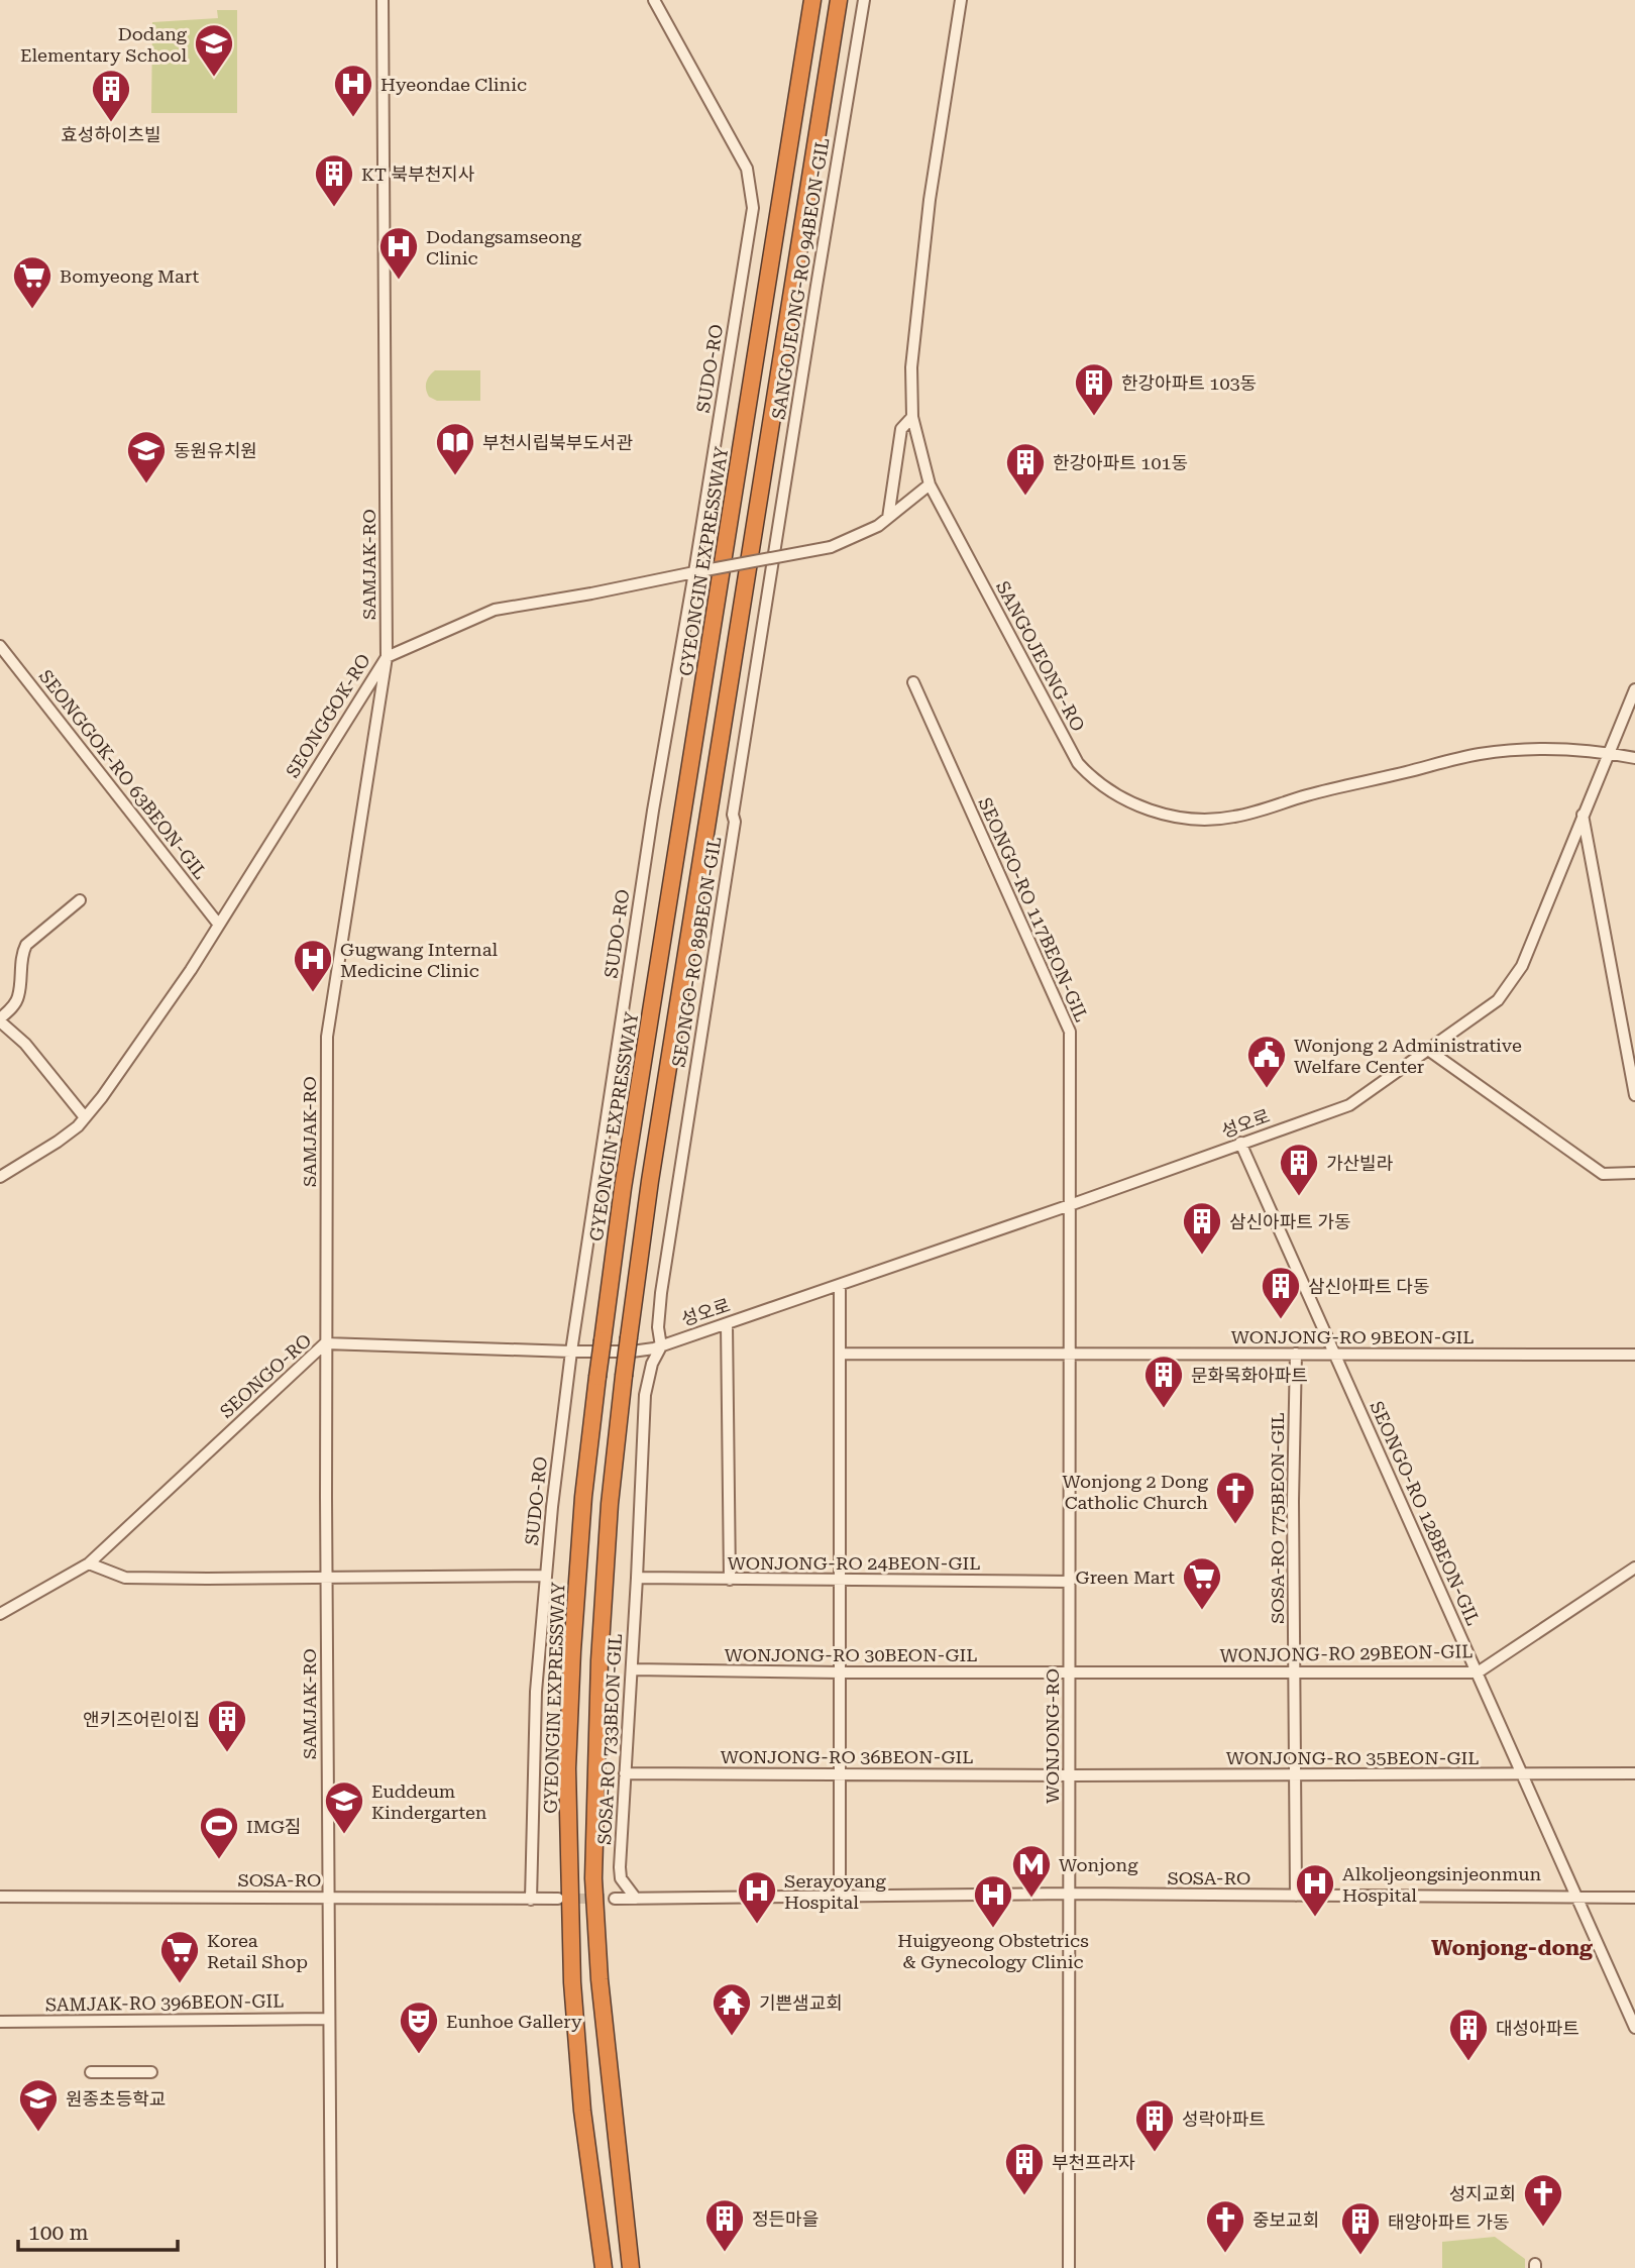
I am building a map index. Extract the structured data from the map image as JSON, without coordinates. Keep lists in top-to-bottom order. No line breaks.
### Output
{"streets":{"highway":["GYEONGIN EXPRESSWAY"],"street":["SANGOJEONG-RO 94BEON-GIL","SUDO-RO","SAMJAK-RO","SANGOJEONG-RO","SEONGGOK-RO","SEONGGOK-RO 63BEON-GIL","SEONGO-RO 117BEON-GIL","SEONGO-RO 89BEON-GIL","성오로","WONJONG-RO 9BEON-GIL","SEONGO-RO","SEONGO-RO 128BEON-GIL","SOSA-RO 775BEON-GIL","WONJONG-RO 24BEON-GIL","WONJONG-RO 29BEON-GIL","WONJONG-RO 30BEON-GIL","WONJONG-RO","SOSA-RO 733BEON-GIL","WONJONG-RO 36BEON-GIL","WONJONG-RO 35BEON-GIL","SOSA-RO","SAMJAK-RO 396BEON-GIL"]},"crossings":[["SANGOJEONG-RO 94BEON-GIL","SEONGO-RO 89BEON-GIL"],["SUDO-RO","SEONGGOK-RO"],["SUDO-RO","SEONGO-RO"],["SUDO-RO","SOSA-RO"],["SAMJAK-RO","SEONGGOK-RO"],["SAMJAK-RO","SEONGO-RO"],["SAMJAK-RO","SOSA-RO"],["SAMJAK-RO","SAMJAK-RO 396BEON-GIL"],["SANGOJEONG-RO","SEONGGOK-RO"],["SANGOJEONG-RO","성오로"],["SEONGGOK-RO","SEONGGOK-RO 63BEON-GIL"],["SEONGO-RO 117BEON-GIL","성오로"],["SEONGO-RO 117BEON-GIL","WONJONG-RO"],["SEONGO-RO 89BEON-GIL","성오로"],["SEONGO-RO 89BEON-GIL","SEONGO-RO"],["SEONGO-RO 89BEON-GIL","SOSA-RO 733BEON-GIL"],["성오로","SEONGO-RO"],["성오로","SEONGO-RO 128BEON-GIL"],["성오로","WONJONG-RO"],["성오로","SOSA-RO 733BEON-GIL"],["WONJONG-RO 9BEON-GIL","SEONGO-RO 128BEON-GIL"],["WONJONG-RO 9BEON-GIL","SOSA-RO 775BEON-GIL"],["WONJONG-RO 9BEON-GIL","WONJONG-RO"],["SEONGO-RO","SOSA-RO 733BEON-GIL"],["SEONGO-RO 128BEON-GIL","WONJONG-RO 29BEON-GIL"],["SEONGO-RO 128BEON-GIL","WONJONG-RO 35BEON-GIL"],["SEONGO-RO 128BEON-GIL","SOSA-RO"],["SOSA-RO 775BEON-GIL","WONJONG-RO 29BEON-GIL"],["SOSA-RO 775BEON-GIL","WONJONG-RO 35BEON-GIL"],["SOSA-RO 775BEON-GIL","SOSA-RO"],["WONJONG-RO 24BEON-GIL","WONJONG-RO"],["WONJONG-RO 24BEON-GIL","SOSA-RO 733BEON-GIL"],["WONJONG-RO 29BEON-GIL","WONJONG-RO 30BEON-GIL"],["WONJONG-RO 29BEON-GIL","WONJONG-RO"],["WONJONG-RO 30BEON-GIL","WONJONG-RO"],["WONJONG-RO 30BEON-GIL","SOSA-RO 733BEON-GIL"],["WONJONG-RO","WONJONG-RO 36BEON-GIL"],["WONJONG-RO","WONJONG-RO 35BEON-GIL"],["WONJONG-RO","SOSA-RO"],["SOSA-RO 733BEON-GIL","WONJONG-RO 36BEON-GIL"],["SOSA-RO 733BEON-GIL","SOSA-RO"],["WONJONG-RO 36BEON-GIL","WONJONG-RO 35BEON-GIL"]],"districts":["Wonjong-dong"],"places":{"school or university":["Dodang Elementary School","동원유치원","Euddeum Kindergarten","원종초등학교"],"hospital":["Hyeondae Clinic","Dodangsamseong Clinic","Gugwang Internal Medicine Clinic","Alkoljeongsinjeonmun Hospital","Serayoyang Hospital","Huigyeong Obstetrics & Gynecology Clinic"],"building":["효성하이츠빌","KT 북부천지사","한강아파트 103동","한강아파트 101동","가산빌라","삼신아파트 가동","삼신아파트 다동","문화목화아파트","앤키즈어린이집","대성아파트","성락아파트","부천프라자","정든마을","태양아파트 가동"],"supermarket":["Bomyeong Mart","Green Mart","Korea Retail Shop"],"library":["부천시립북부도서관"],"public building":["Wonjong 2 Administrative Welfare Center"],"church":["Wonjong 2 Dong Catholic Church","성지교회","중보교회"],"sports":["IMG짐"],"metro station":["Wonjong"],"temple":["기쁜샘교회"],"theatre":["Eunhoe Gallery"]},"scale_bar":"100 m"}
